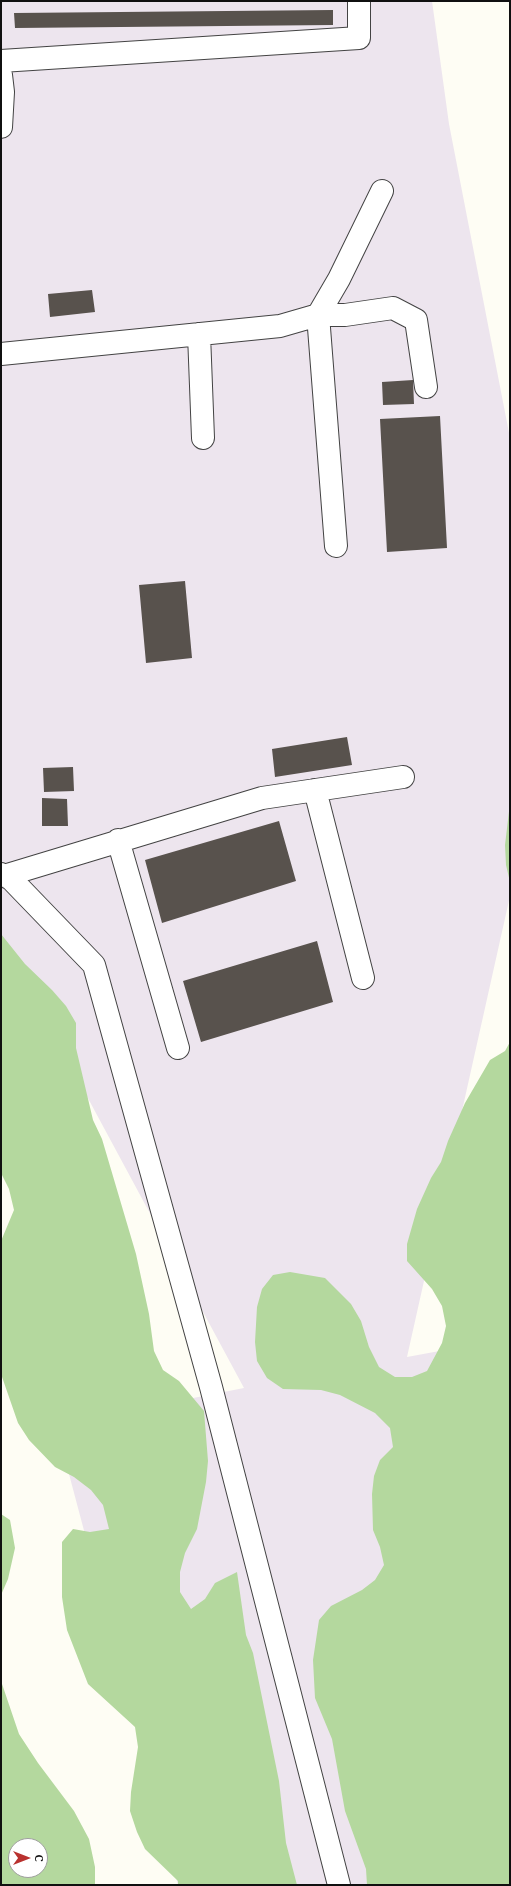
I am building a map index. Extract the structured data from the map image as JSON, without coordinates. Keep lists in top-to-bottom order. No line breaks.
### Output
{"north":"right"}
